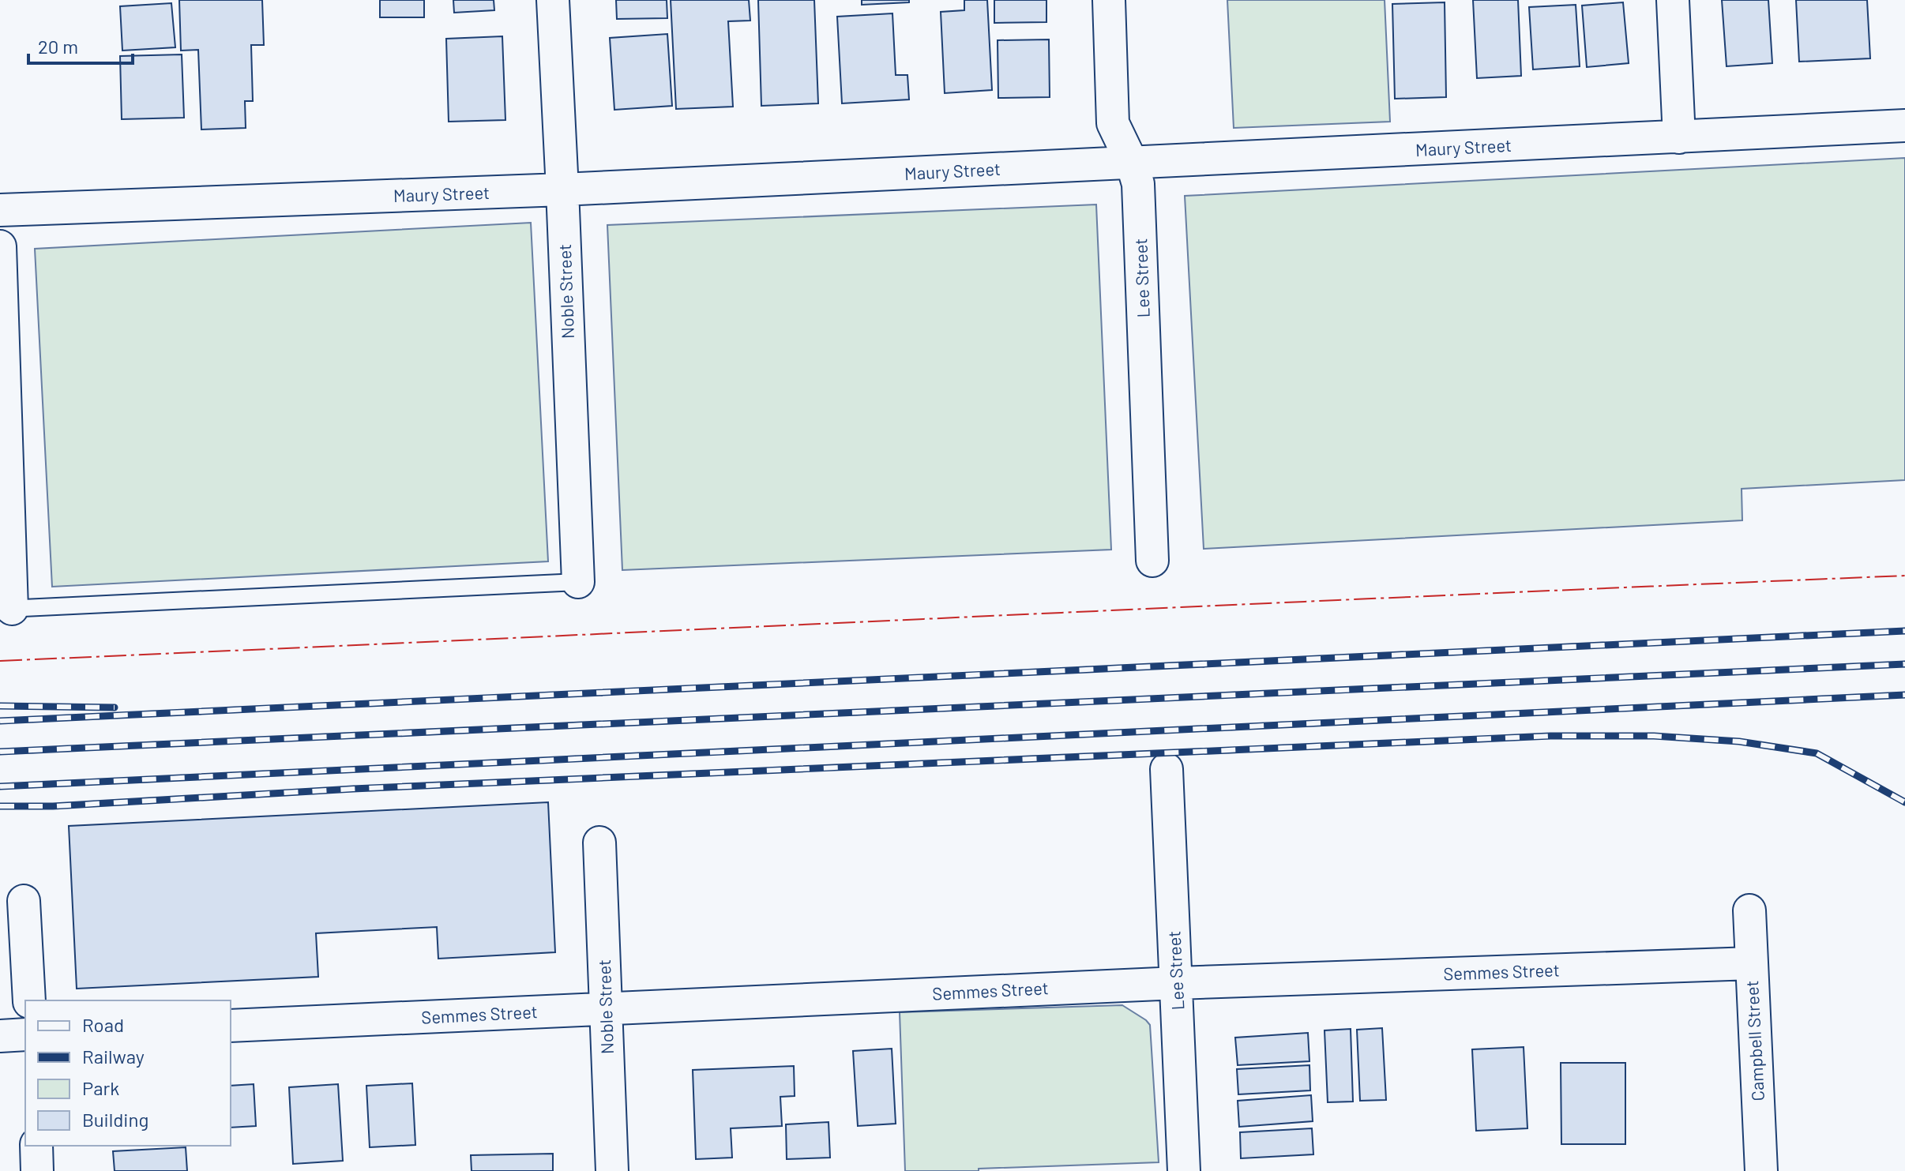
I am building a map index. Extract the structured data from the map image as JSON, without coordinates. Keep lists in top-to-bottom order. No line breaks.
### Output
{"streets":{"street":["Maury Street","Lee Street","Noble Street","Semmes Street","Campbell Street"]},"crossings":[["Maury Street","Lee Street"],["Maury Street","Noble Street"],["Lee Street","Semmes Street"],["Noble Street","Semmes Street"],["Semmes Street","Campbell Street"]],"legend":["Road","Railway","Park","Building"],"scale_bar":"20 m"}
